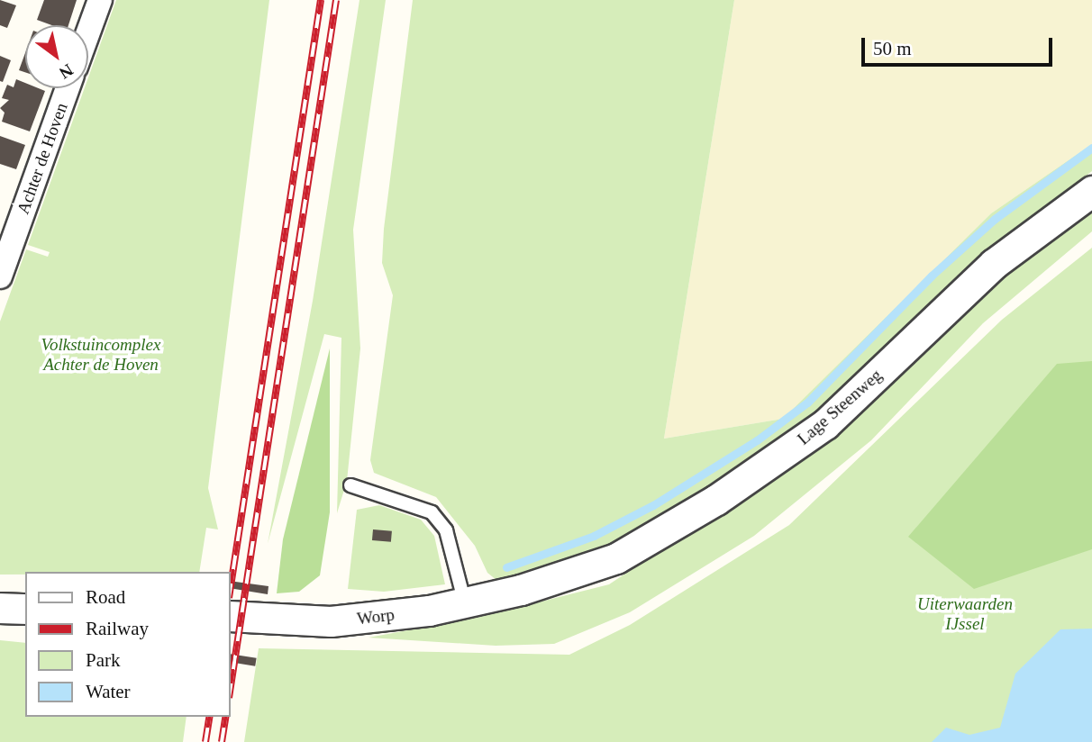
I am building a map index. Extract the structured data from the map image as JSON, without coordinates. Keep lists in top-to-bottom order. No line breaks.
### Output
{"streets":{"street":["Achter de Hoven","Lage Steenweg","Worp"]},"crossings":[["Lage Steenweg","Worp"]],"parks":["Volkstuincomplex Achter de Hoven","Uiterwaarden IJssel"],"legend":["Road","Railway","Park","Water"],"scale_bar":"50 m","north":"bottom right"}
